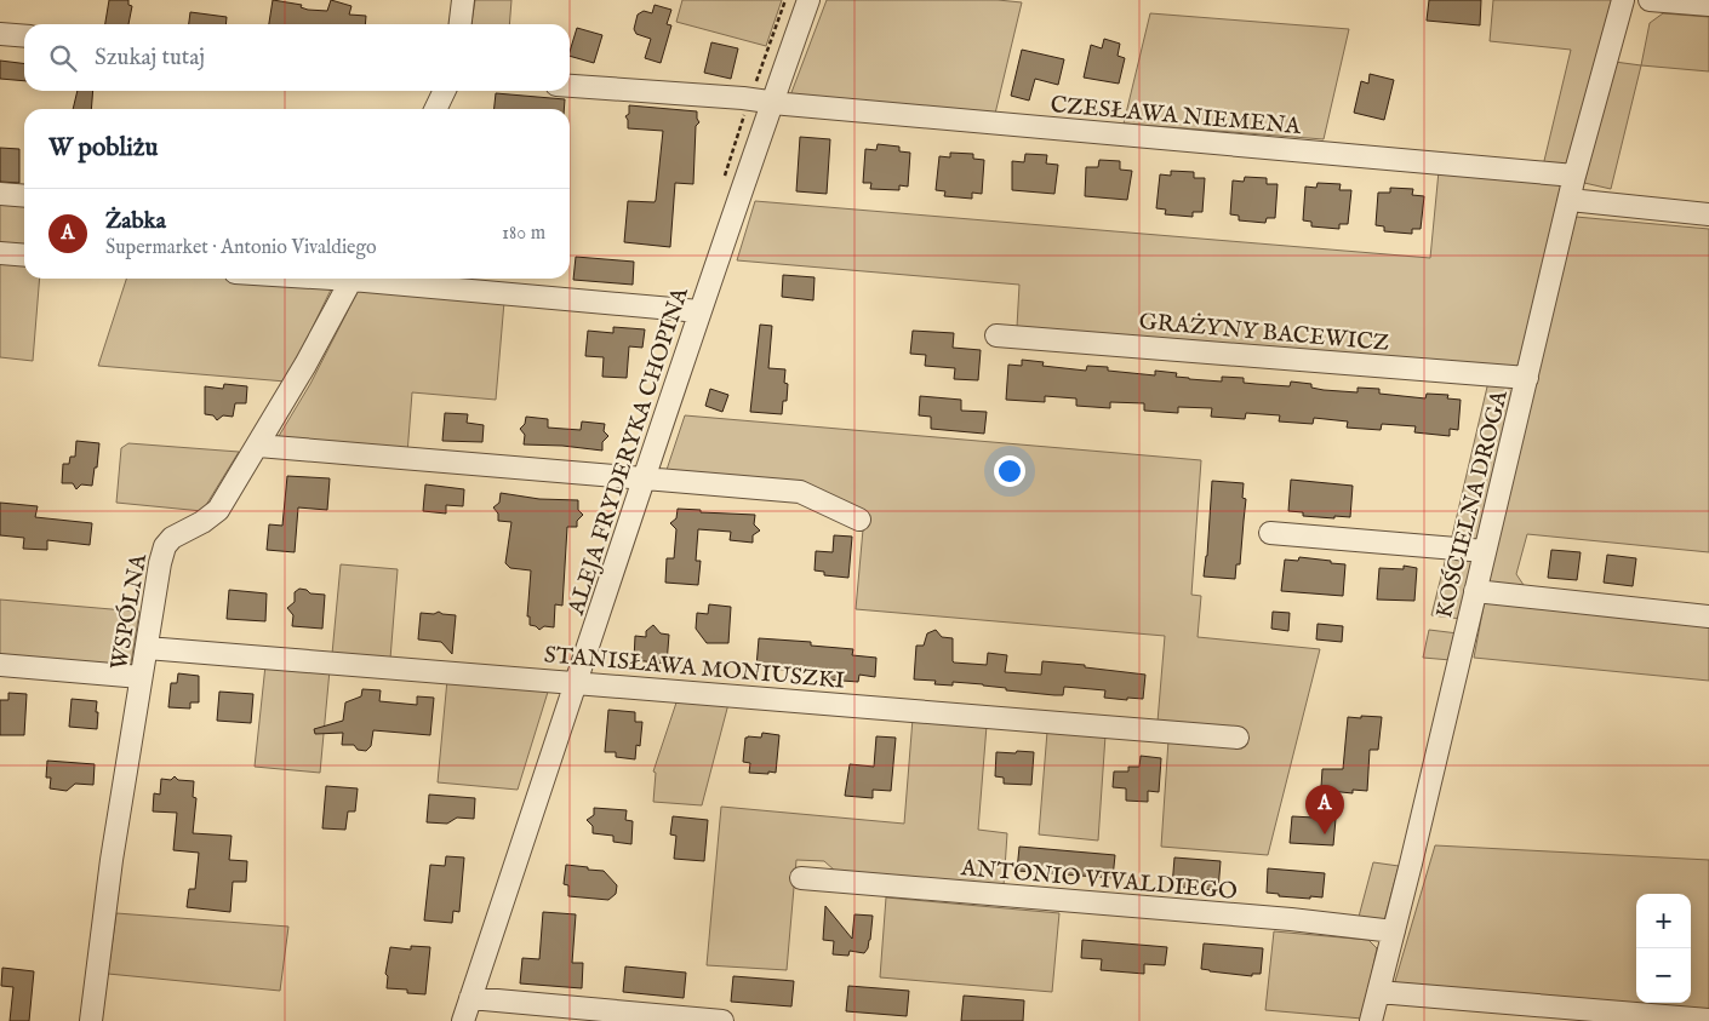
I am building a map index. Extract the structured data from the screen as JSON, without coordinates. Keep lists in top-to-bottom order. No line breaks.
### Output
{"streets":{"street":["CZESŁAWA NIEMENA","GRAŻYNY BACEWICZ","ALEJA FRYDERYKA CHOPINA","KOŚCIELNA DROGA","WSPÓLNA","STANISŁAWA MONIUSZKI","ANTONIO VIVALDIEGO"]},"crossings":[["CZESŁAWA NIEMENA","ALEJA FRYDERYKA CHOPINA"],["CZESŁAWA NIEMENA","KOŚCIELNA DROGA"],["GRAŻYNY BACEWICZ","KOŚCIELNA DROGA"],["ALEJA FRYDERYKA CHOPINA","STANISŁAWA MONIUSZKI"],["KOŚCIELNA DROGA","ANTONIO VIVALDIEGO"],["WSPÓLNA","STANISŁAWA MONIUSZKI"]],"page":{"search":"Szukaj tutaj","heading":"W pobliżu","list":[{"mark":"A","name":"Żabka","note":"Supermarket · Antonio Vivaldiego","value":"180 m"}],"pins":"A","map_buttons":["+","−"]}}
